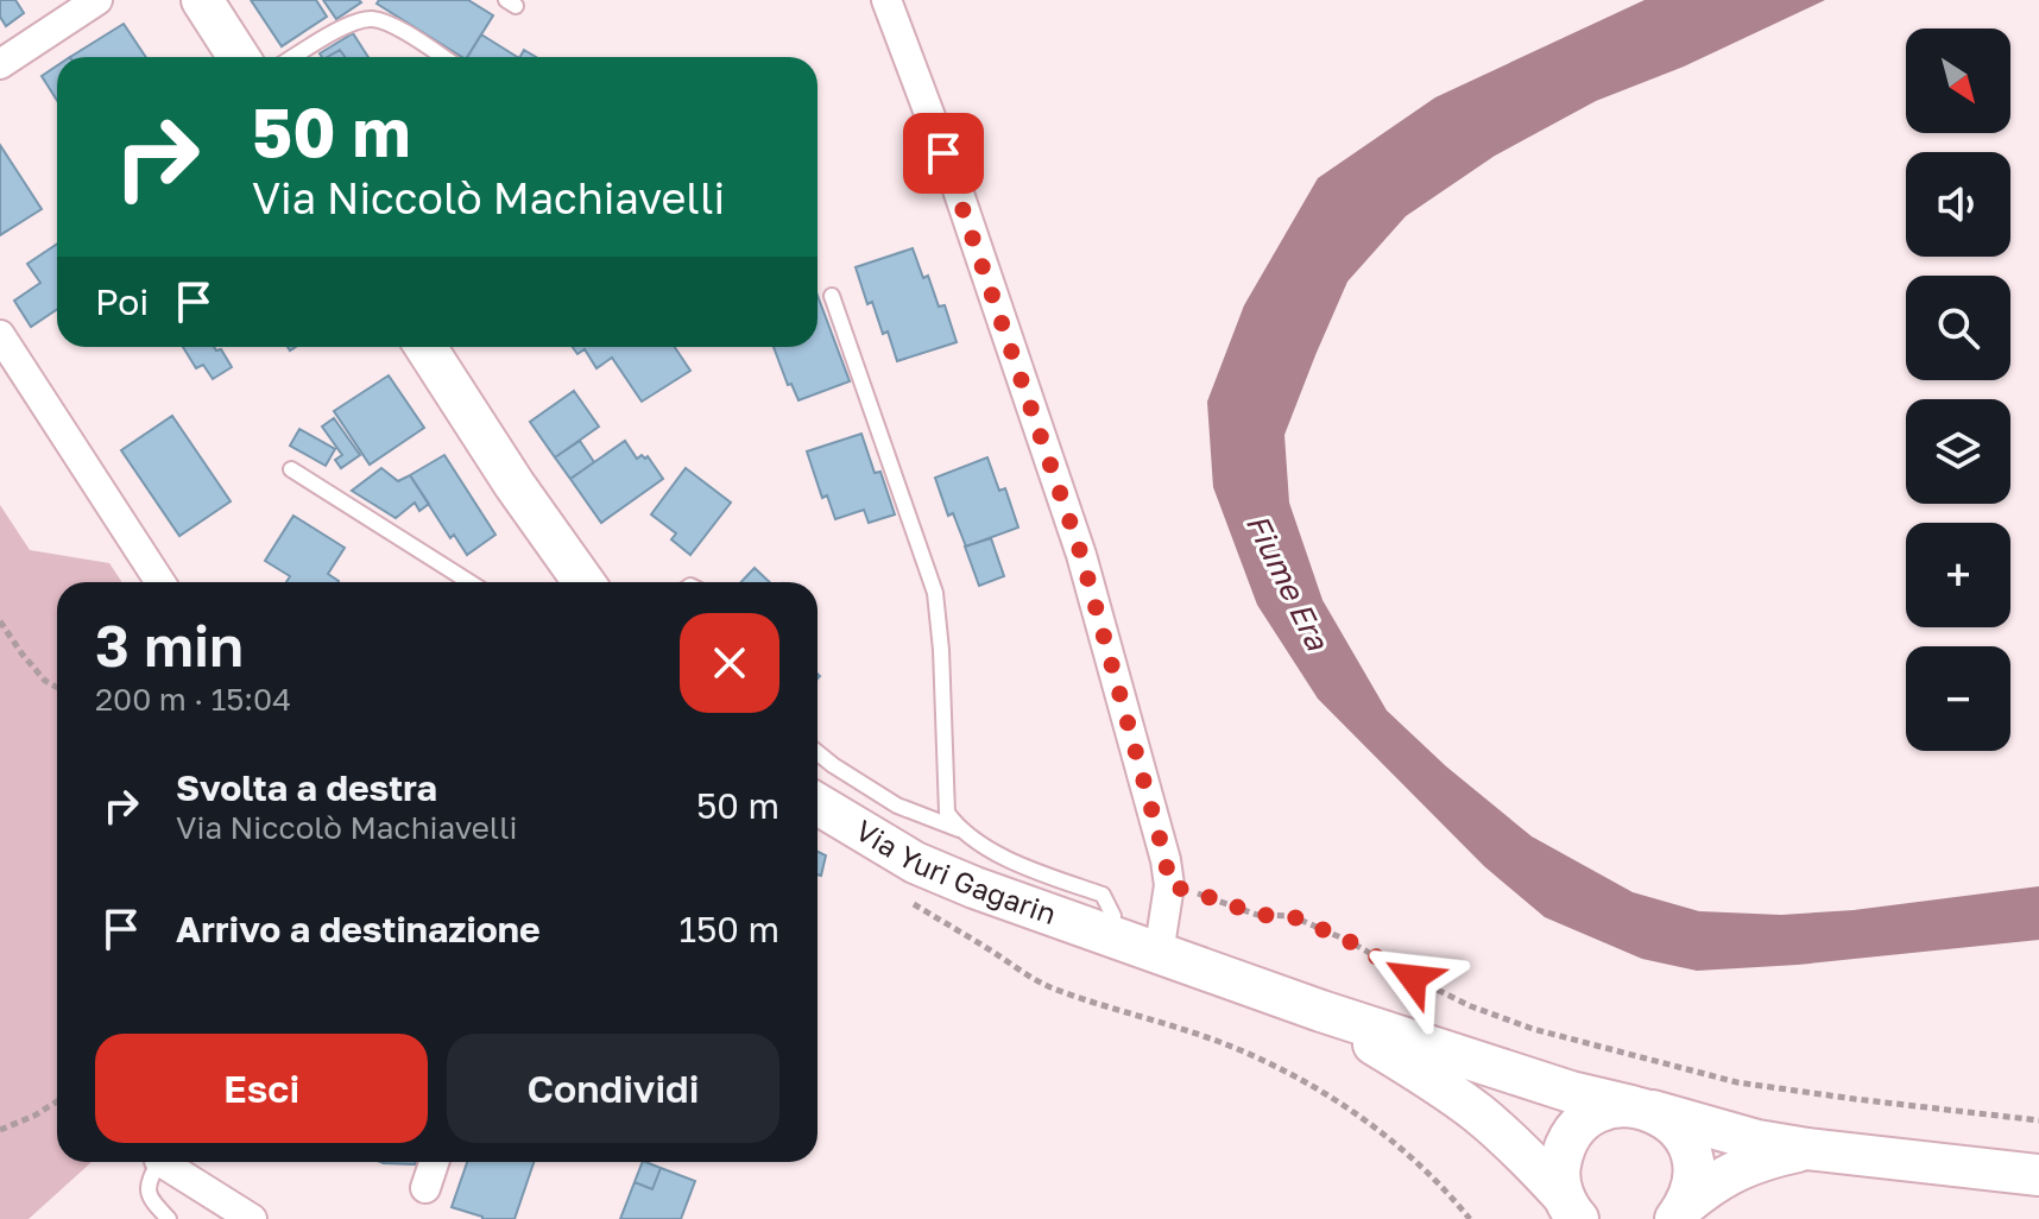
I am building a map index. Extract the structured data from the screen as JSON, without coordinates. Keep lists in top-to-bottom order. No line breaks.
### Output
{"streets":{"street":["Via Yuri Gagarin"]},"water":["Fiume Era"],"north":"bottom right","page":{"map_buttons":["+","−"],"turn":["50 m","Via Niccolò Machiavelli"],"then":"Poi","heading":["3 min","200 m · 15:04"],"list":[{"name":"Svolta a destra","note":"Via Niccolò Machiavelli","value":"50 m"},{"name":"Arrivo a destinazione","value":"150 m"}],"buttons":["Esci","Condividi"]}}
